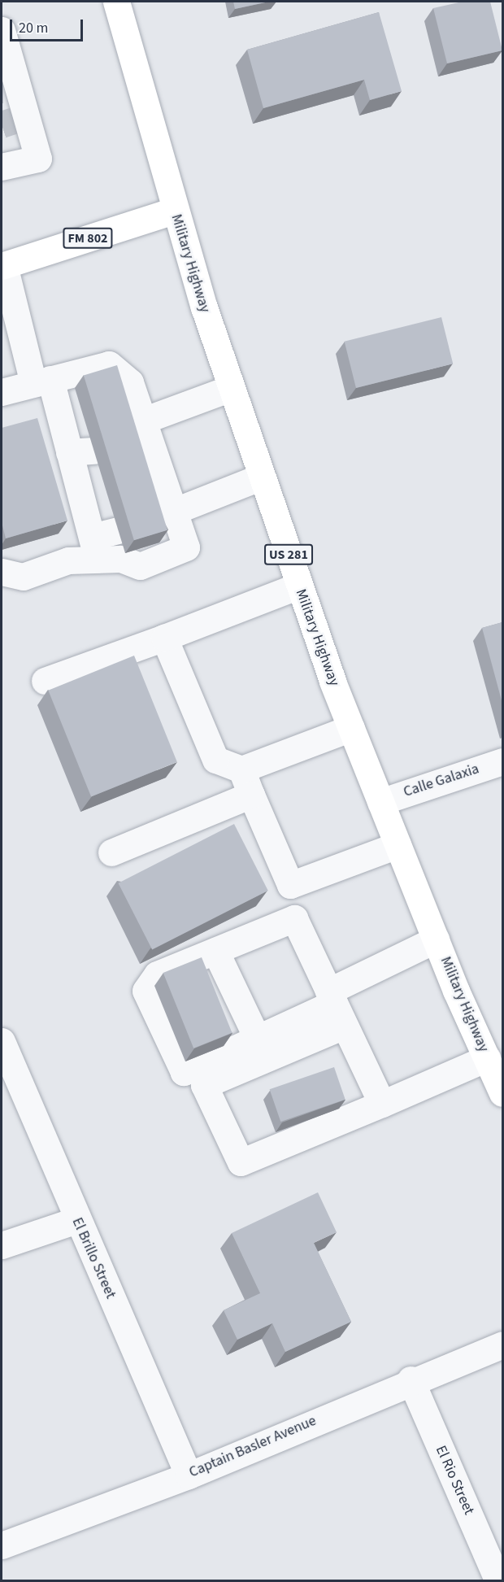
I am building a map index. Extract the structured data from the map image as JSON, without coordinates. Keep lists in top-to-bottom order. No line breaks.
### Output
{"streets":{"main road":["FM 802","Military Highway","US 281"],"street":["Calle Galaxia","El Brillo Street","Captain Basler Avenue","El Rio Street"]},"crossings":[["FM 802","Military Highway"],["Military Highway","Calle Galaxia"],["El Brillo Street","Captain Basler Avenue"],["Captain Basler Avenue","El Rio Street"]],"scale_bar":"20 m"}
